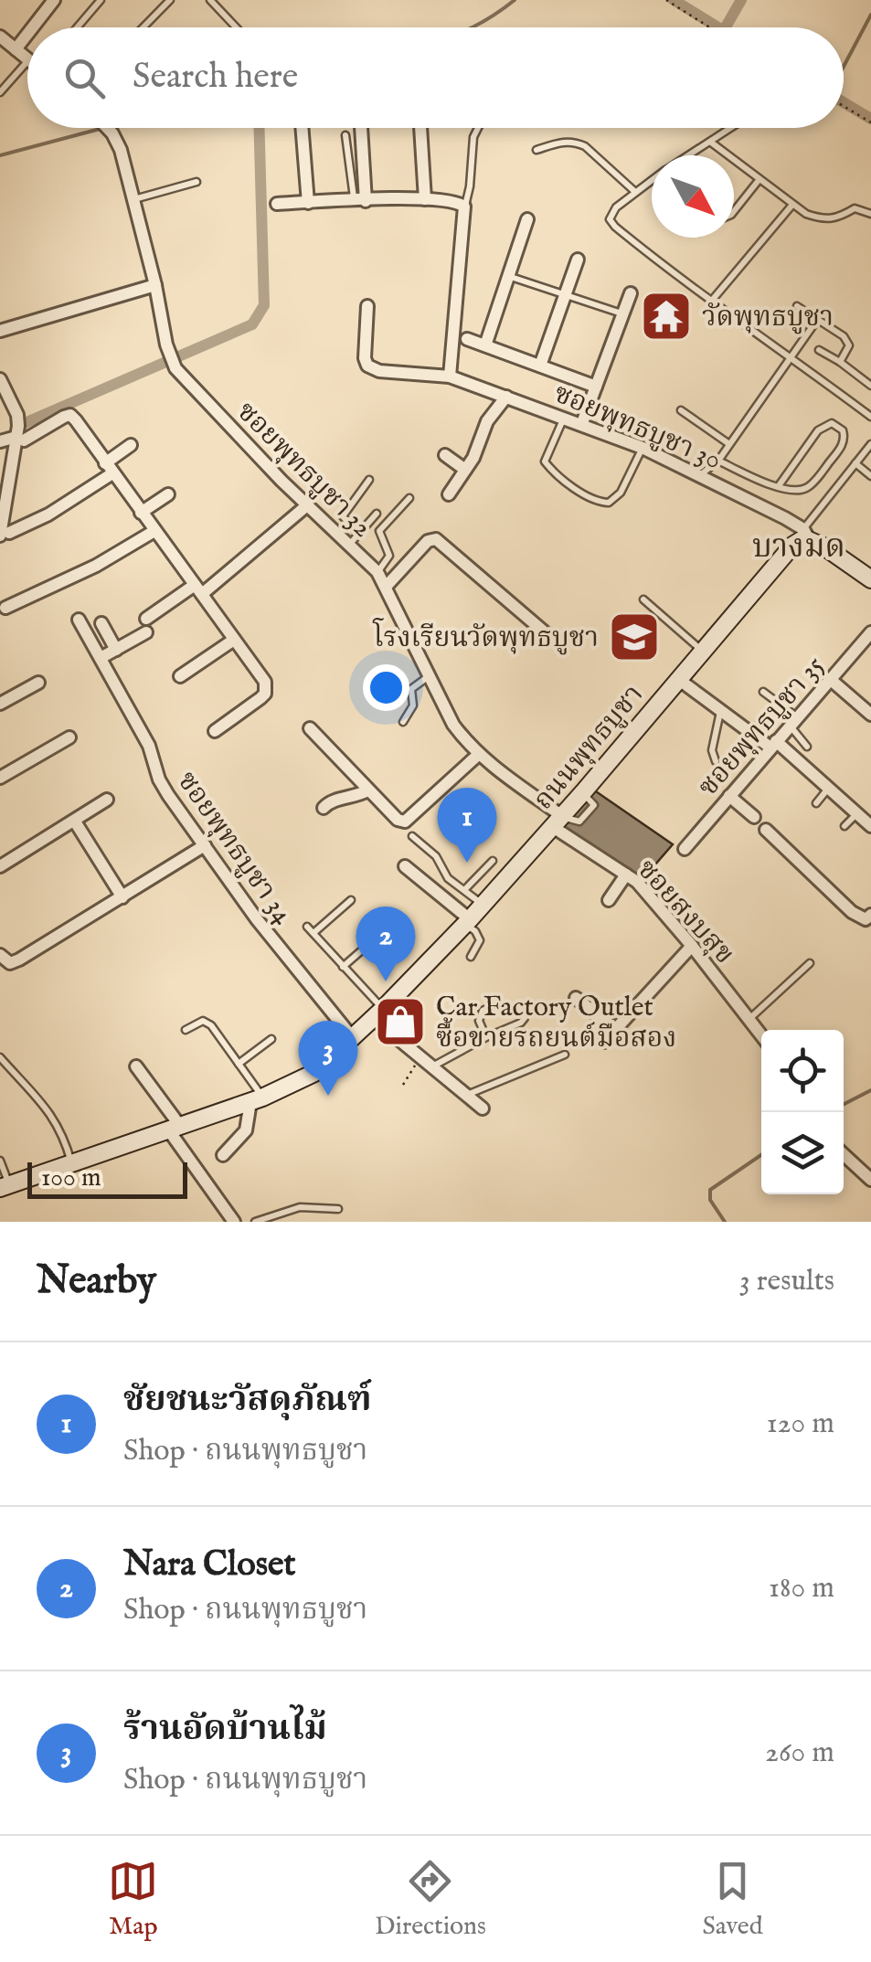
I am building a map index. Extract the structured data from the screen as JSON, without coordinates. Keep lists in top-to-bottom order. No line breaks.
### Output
{"streets":{"main road":["ถนนพุทธบูชา"],"street":["ซอยพุทธบูชา 30","ซอยพุทธบูชา 32","ซอยพุทธบูชา 35","ซอยพุทธบูชา 34","ซอยสงบสุข"]},"crossings":[["ซอยพุทธบูชา 30","ถนนพุทธบูชา"],["ซอยพุทธบูชา 32","ถนนพุทธบูชา"],["ซอยพุทธบูชา 32","ซอยสงบสุข"],["ถนนพุทธบูชา","ซอยพุทธบูชา 34"],["ถนนพุทธบูชา","ซอยสงบสุข"]],"districts":["บางมด"],"places":{"temple":["วัดพุทธบูชา"],"school or university":["โรงเรียนวัดพุทธบูชา"],"shop":["Car Factory Outlet ซื้อขายรถยนต์มือสอง"]},"scale_bar":"100 m","north":"bottom right","page":{"search":"Search here","pins":["1","2","3"],"scale":"100 m","heading":["Nearby","3 results"],"list":[{"mark":"1","name":"ชัยชนะวัสดุภัณฑ์","note":"Shop · ถนนพุทธบูชา","value":"120 m"},{"mark":"2","name":"Nara Closet","note":"Shop · ถนนพุทธบูชา","value":"180 m"},{"mark":"3","name":"ร้านอัดบ้านไม้","note":"Shop · ถนนพุทธบูชา","value":"260 m"}],"nav":["Map","Directions","Saved"]}}
